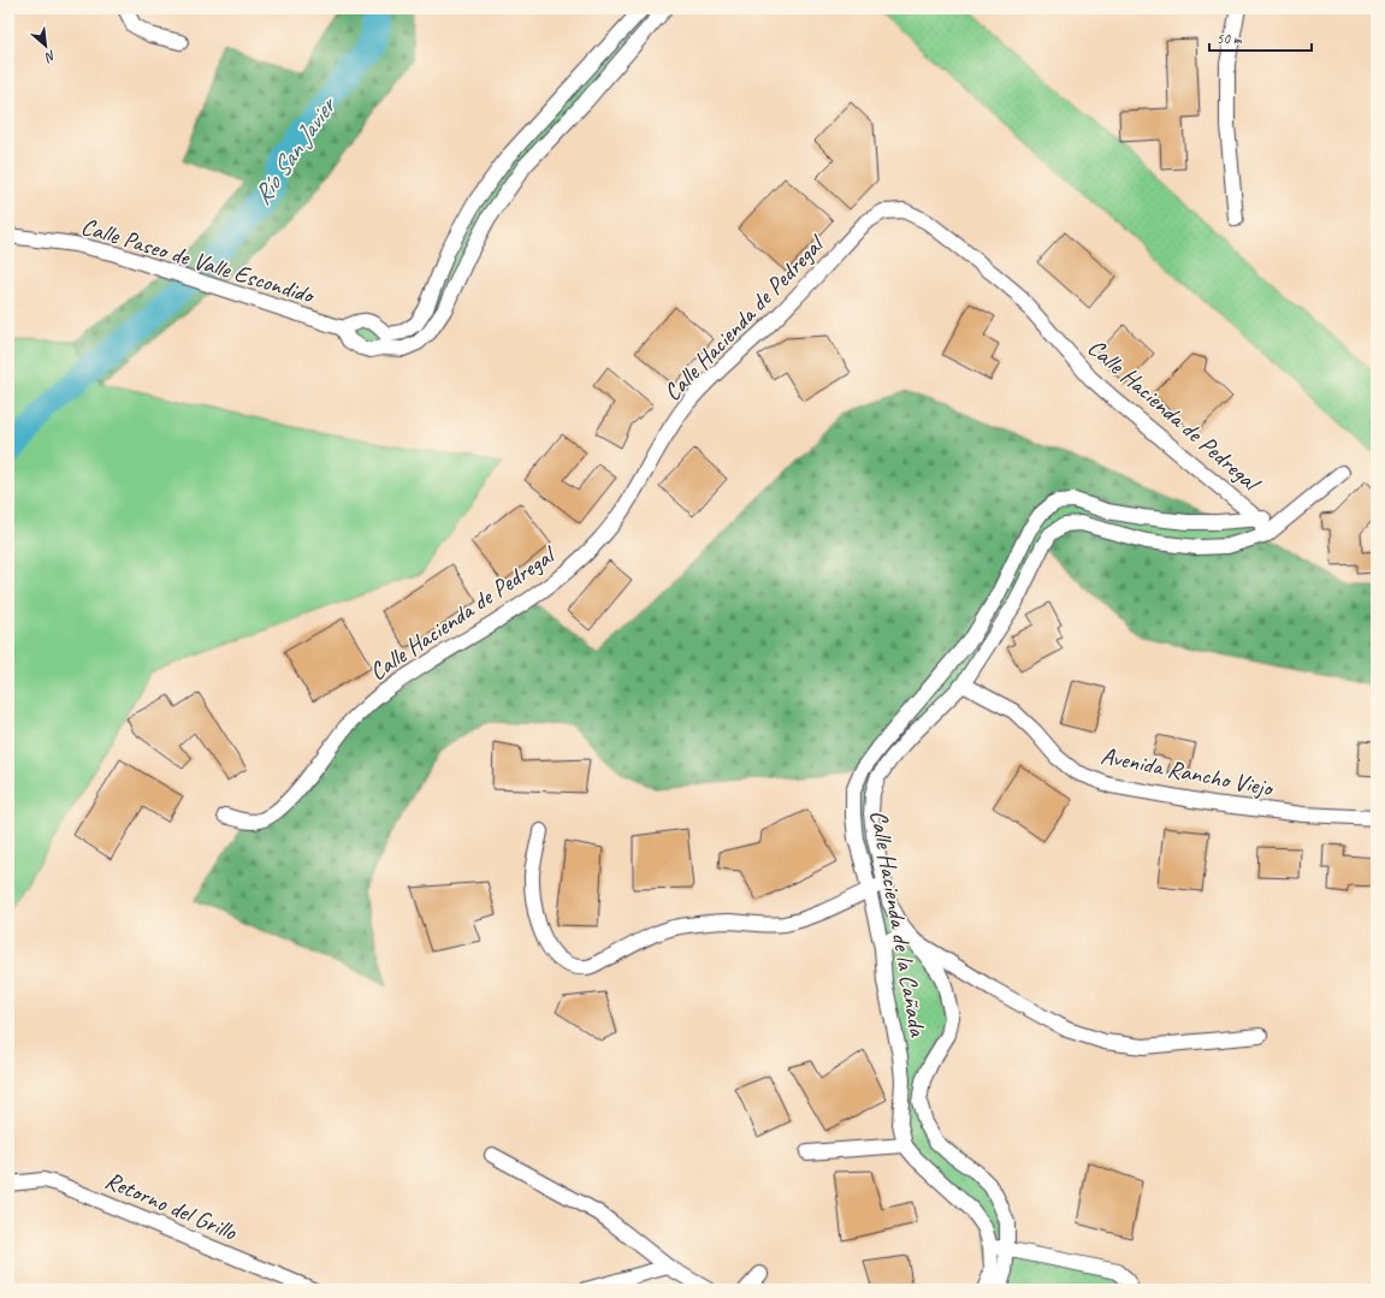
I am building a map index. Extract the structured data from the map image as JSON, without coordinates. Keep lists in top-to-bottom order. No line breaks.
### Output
{"streets":{"street":["Calle Paseo de Valle Escondido","Calle Hacienda de Pedregal","Avenida Rancho Viejo","Calle Hacienda de la Cañada","Retorno del Grillo"]},"crossings":[["Calle Hacienda de Pedregal","Calle Hacienda de la Cañada"],["Avenida Rancho Viejo","Calle Hacienda de la Cañada"]],"water":["Río San Javier"],"scale_bar":"50 m","north":"bottom right"}
